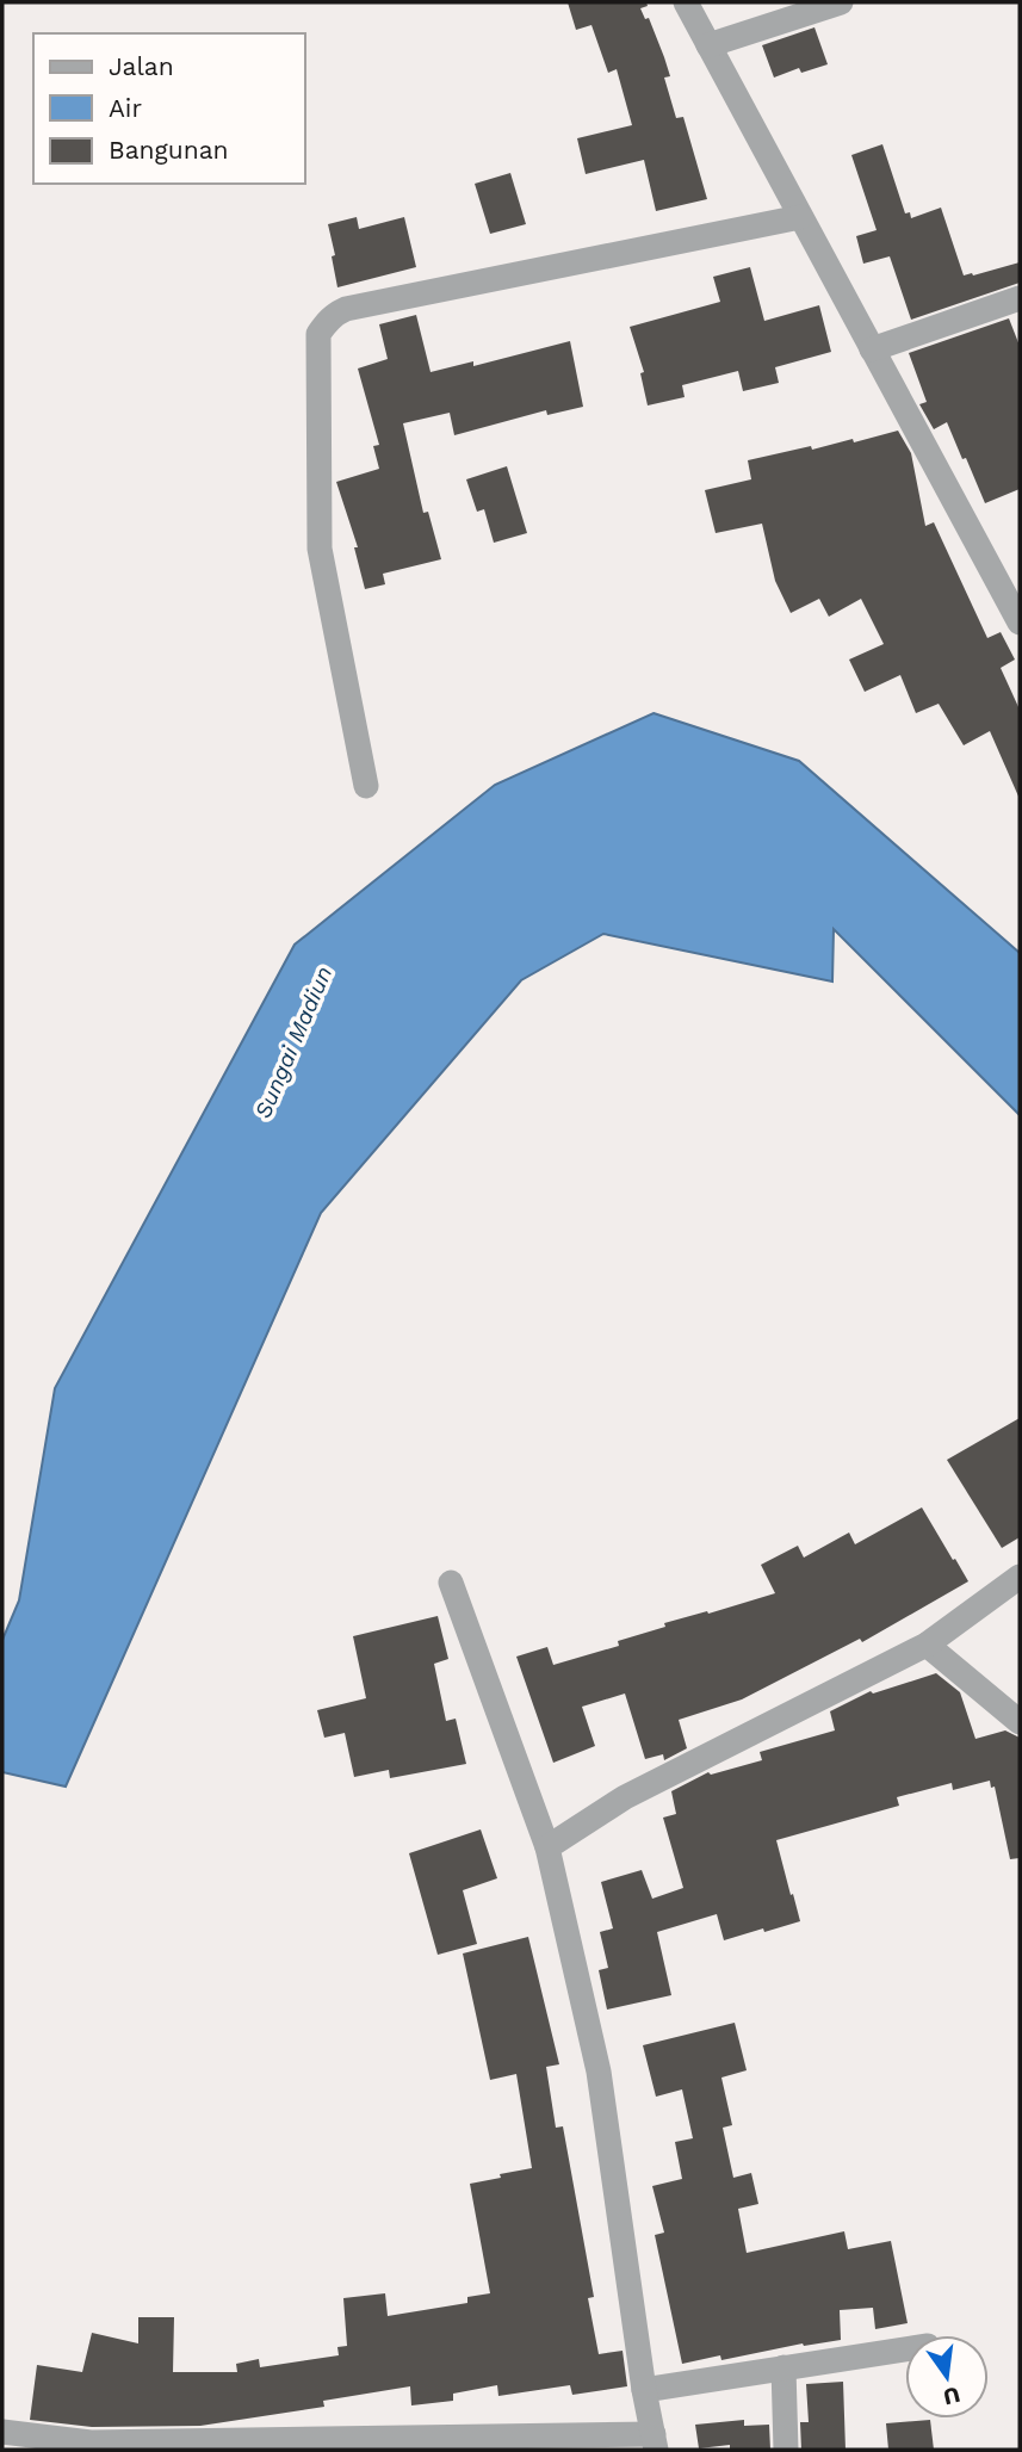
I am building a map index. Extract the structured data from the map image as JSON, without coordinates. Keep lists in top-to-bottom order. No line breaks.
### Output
{"water":["Sungai Madiun"],"legend":["Jalan","Air","Bangunan"],"north":"bottom"}
